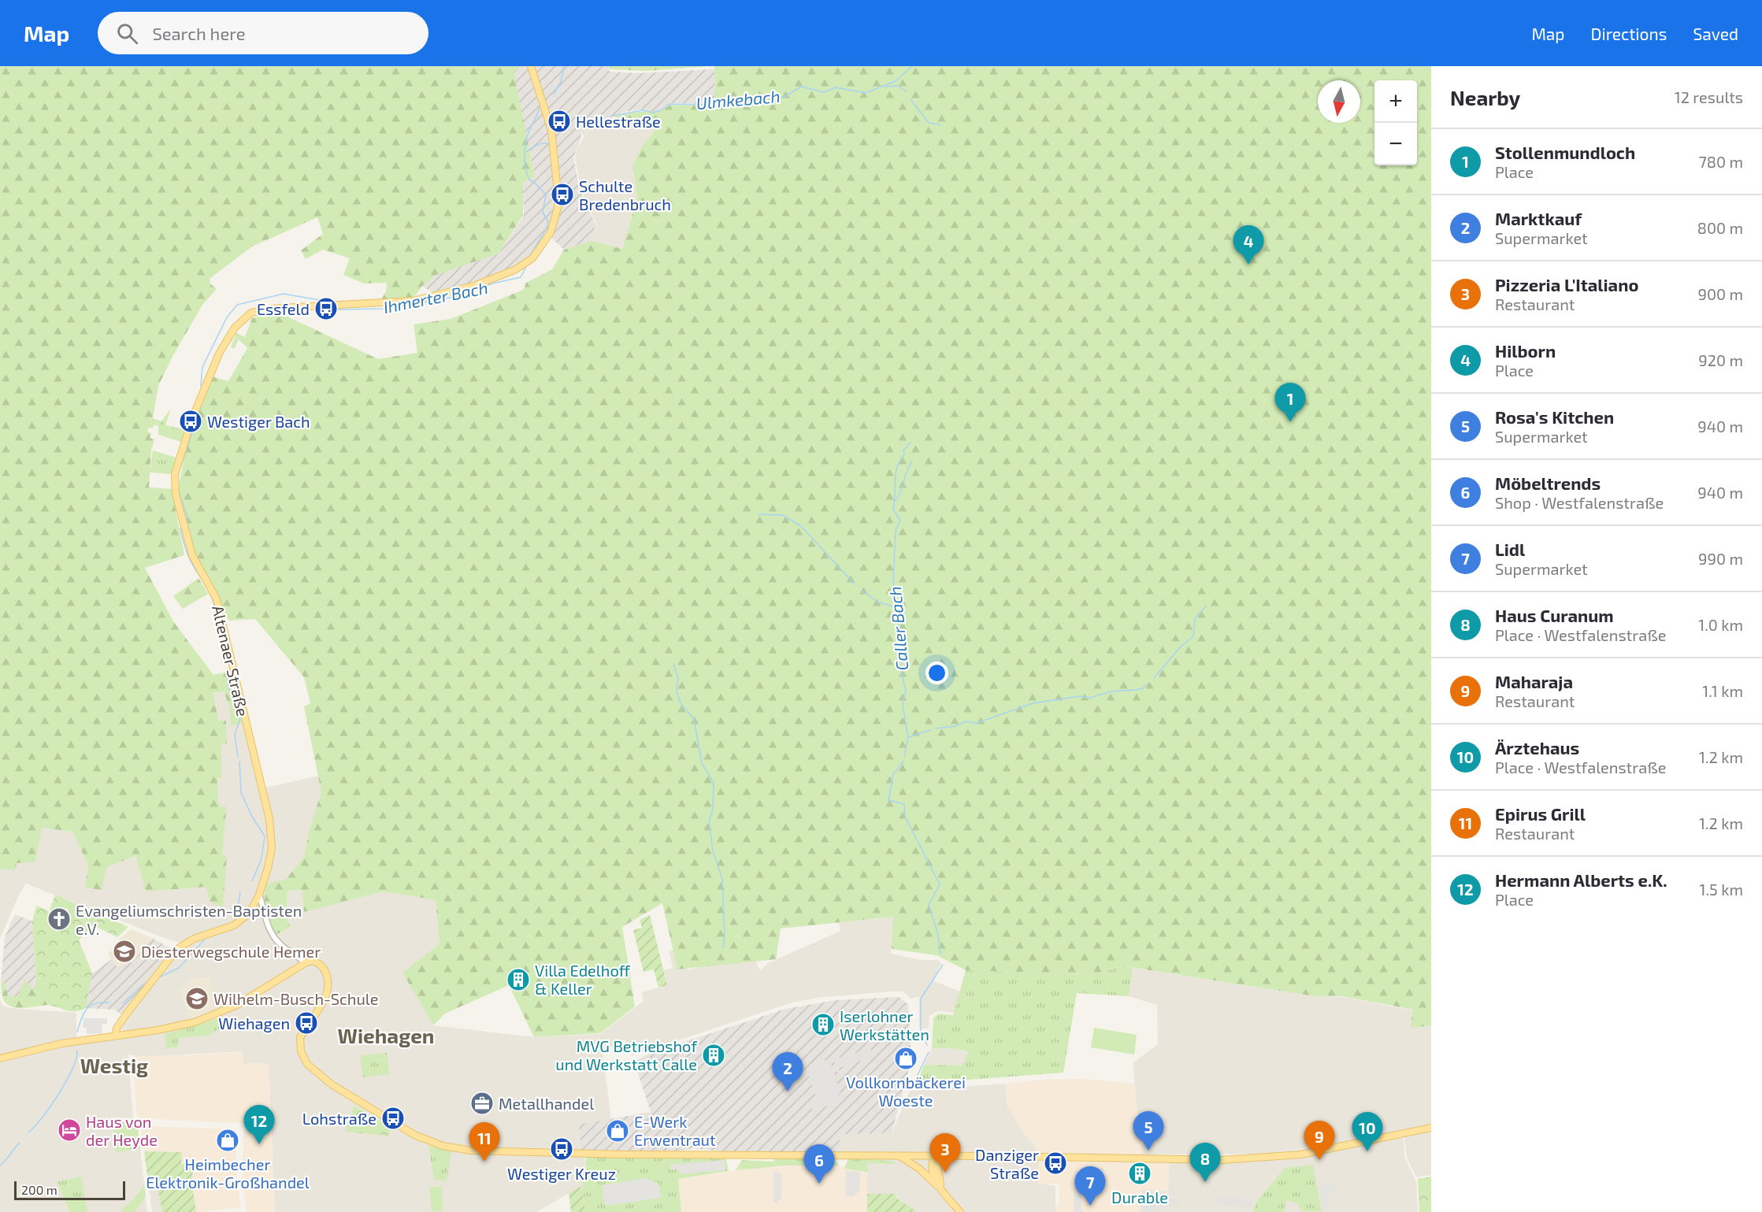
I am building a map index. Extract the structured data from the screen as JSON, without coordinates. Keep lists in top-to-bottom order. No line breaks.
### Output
{"streets":{"main road":["Altenaer Straße"]},"districts":["Wiehagen","Westig"],"water":["Ulmkebach","Ihmerter Bach","Caller Bach"],"places":{"bus stop":["Hellestraße","Schulte Bredenbruch","Essfeld","Westiger Bach","Wiehagen","Lohstraße","Westiger Kreuz","Danziger Straße"],"church":["Evangeliumschristen-Baptisten e.V."],"school or university":["Diesterwegschule Hemer","Wilhelm-Busch-Schule"],"building":["Villa Edelhoff & Keller","Iserlohner Werkstätten","MVG Betriebshof und Werkstatt Calle","Durable"],"shop":["Vollkornbäckerei Woeste","E-Werk Erwentraut","Heimbecher Elektronik-Großhandel"],"office":["Metallhandel"],"hotel":["Haus von der Heyde"]},"scale_bar":"200 m","north":"bottom","page":{"header":"Map","search":"Search here","nav":["Map","Directions","Saved"],"heading":["Nearby","12 results"],"map_buttons":["+","−"],"list":[{"mark":"1","name":"Stollenmundloch","note":"Place","value":"780 m"},{"mark":"2","name":"Marktkauf","note":"Supermarket","value":"800 m"},{"mark":"3","name":"Pizzeria L'Italiano","note":"Restaurant","value":"900 m"},{"mark":"4","name":"Hilborn","note":"Place","value":"920 m"},{"mark":"5","name":"Rosa's Kitchen","note":"Supermarket","value":"940 m"},{"mark":"6","name":"Möbeltrends","note":"Shop · Westfalenstraße","value":"940 m"},{"mark":"7","name":"Lidl","note":"Supermarket","value":"990 m"},{"mark":"8","name":"Haus Curanum","note":"Place · Westfalenstraße","value":"1.0 km"},{"mark":"9","name":"Maharaja","note":"Restaurant","value":"1.1 km"},{"mark":"10","name":"Ärztehaus","note":"Place · Westfalenstraße","value":"1.2 km"},{"mark":"11","name":"Epirus Grill","note":"Restaurant","value":"1.2 km"},{"mark":"12","name":"Hermann Alberts e.K.","note":"Place","value":"1.5 km"}],"pins":["4","1","2","12","5","10","9","11","3","8","6","7"],"scale":"200 m"}}
